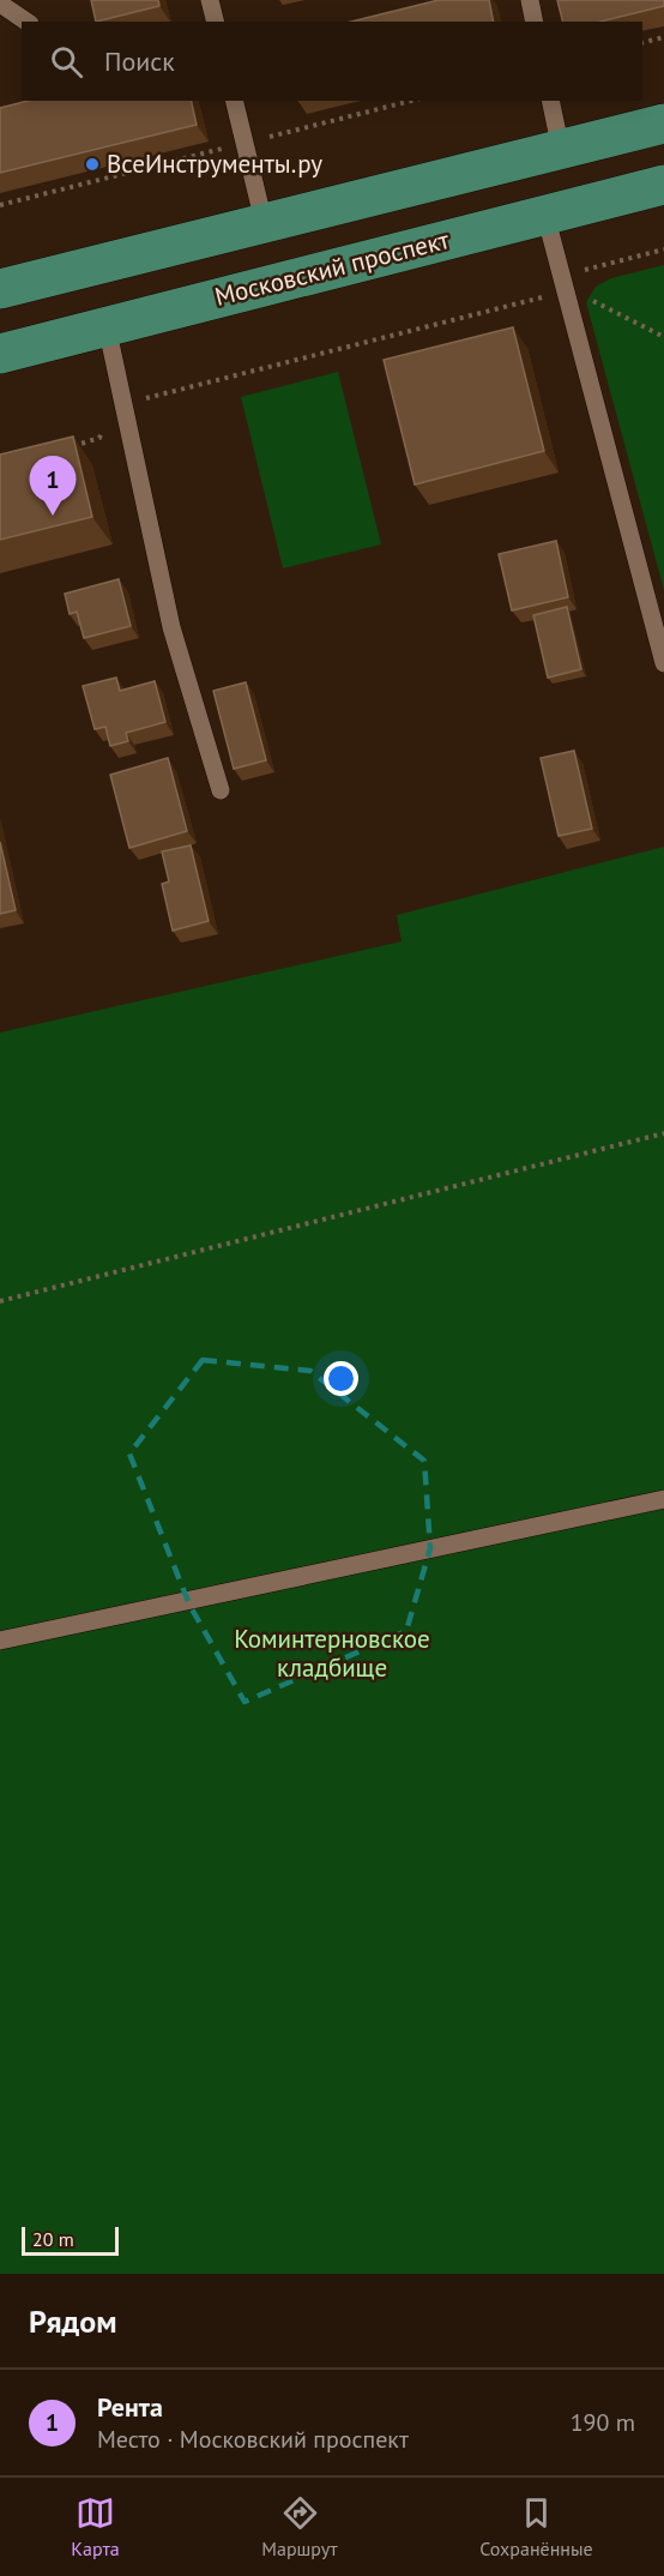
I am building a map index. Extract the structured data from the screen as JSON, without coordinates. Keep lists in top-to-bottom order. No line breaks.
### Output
{"streets":{"main road":["Московский проспект"]},"parks":["Коминтерновское кладбище"],"places":["ВсеИнструменты.ру"],"scale_bar":"20 m","page":{"search":"Поиск","pins":"1","scale":"20 m","heading":"Рядом","list":[{"mark":"1","name":"Рента","note":"Место · Московский проспект","value":"190 m"}],"nav":["Карта","Маршрут","Сохранённые"]}}
